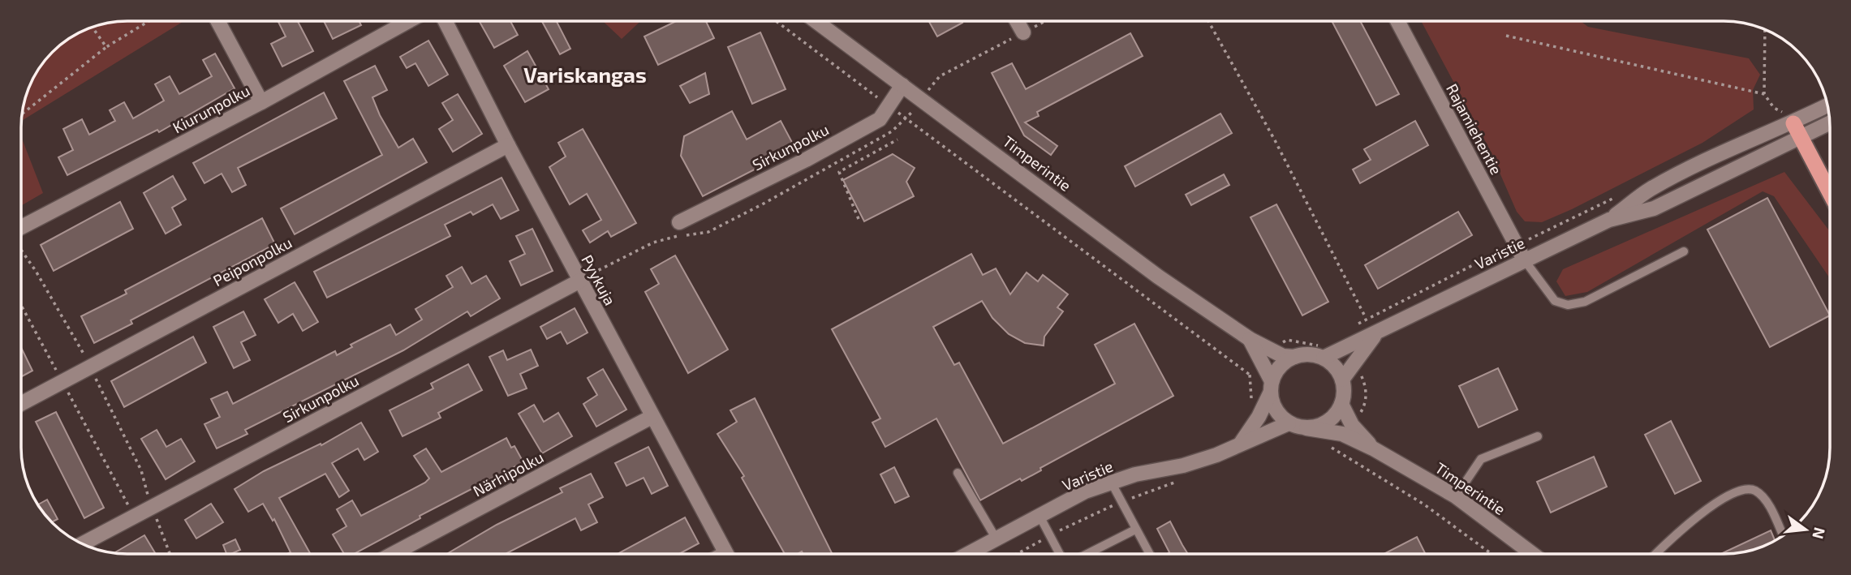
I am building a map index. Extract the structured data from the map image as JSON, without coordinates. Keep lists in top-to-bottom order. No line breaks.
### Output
{"streets":{"street":["Kiurunpolku","Rajamiehentie","Sirkunpolku","Timperintie","Varistie","Peiponpolku","Pyykuja","Närhipolku"]},"crossings":[["Rajamiehentie","Varistie"],["Sirkunpolku","Timperintie"],["Sirkunpolku","Pyykuja"],["Timperintie","Varistie"],["Peiponpolku","Pyykuja"],["Pyykuja","Närhipolku"]],"districts":["Variskangas"],"north":"right"}
